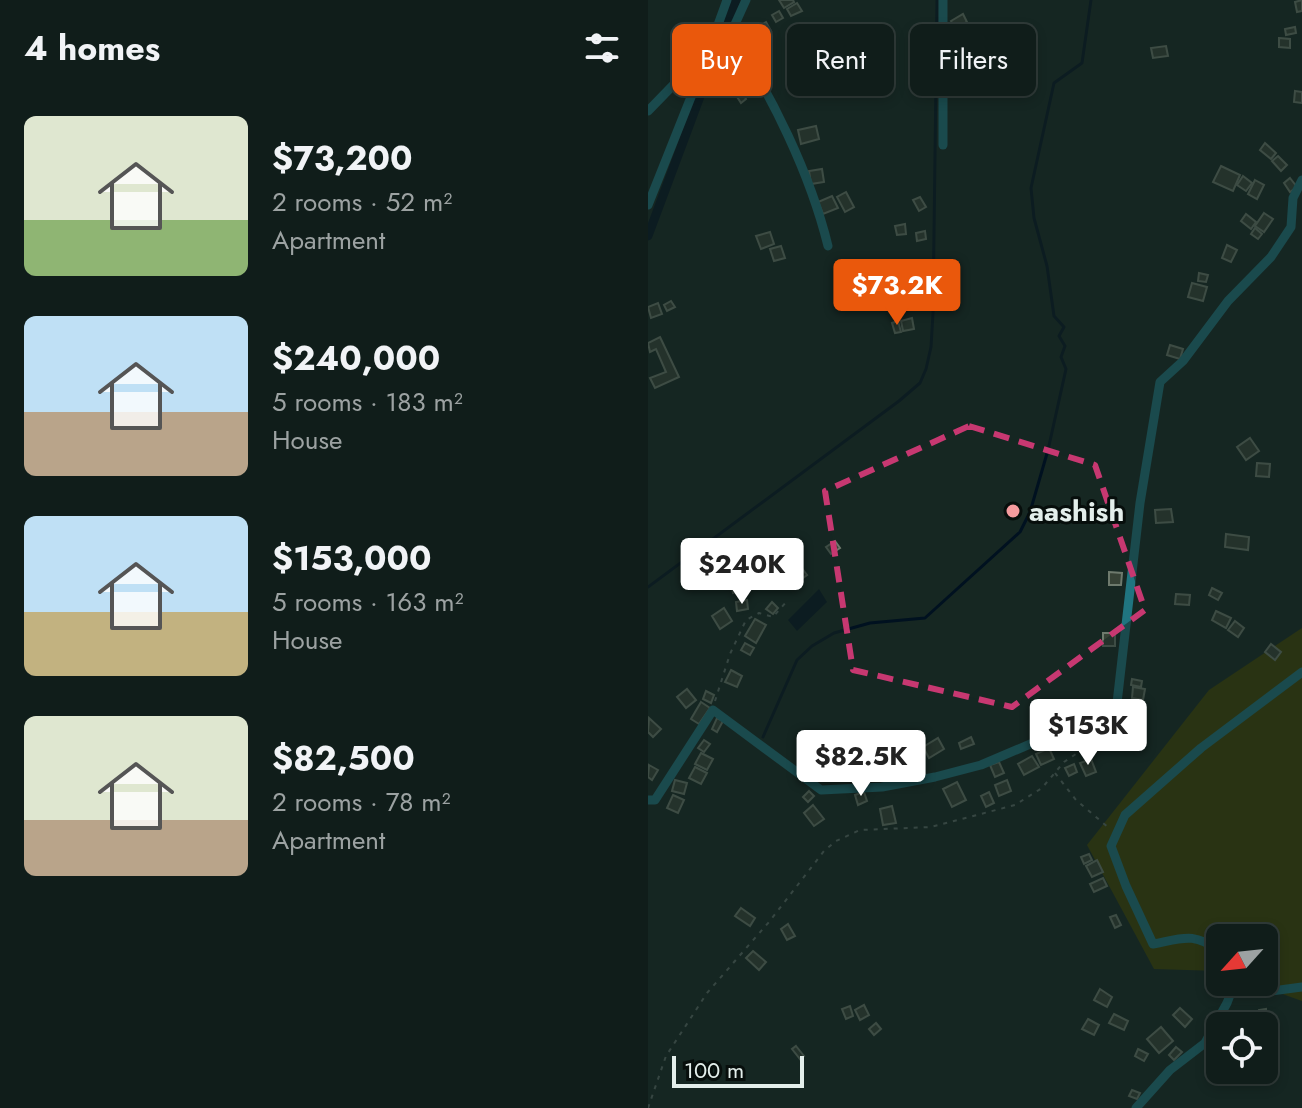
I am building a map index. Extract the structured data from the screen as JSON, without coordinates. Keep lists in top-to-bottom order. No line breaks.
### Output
{"places":["aashish"],"scale_bar":"100 m","north":"bottom left","page":{"heading":"4 homes","chip":["Buy","Rent","Filters"],"list":[{"name":"$73,200","note":"2 rooms · 52 m² · Apartment"},{"name":"$240,000","note":"5 rooms · 183 m² · House"},{"name":"$153,000","note":"5 rooms · 163 m² · House"},{"name":"$82,500","note":"2 rooms · 78 m² · Apartment"}],"price":["$73.2K","$240K","$153K","$82.5K"],"scale":"100 m"}}
